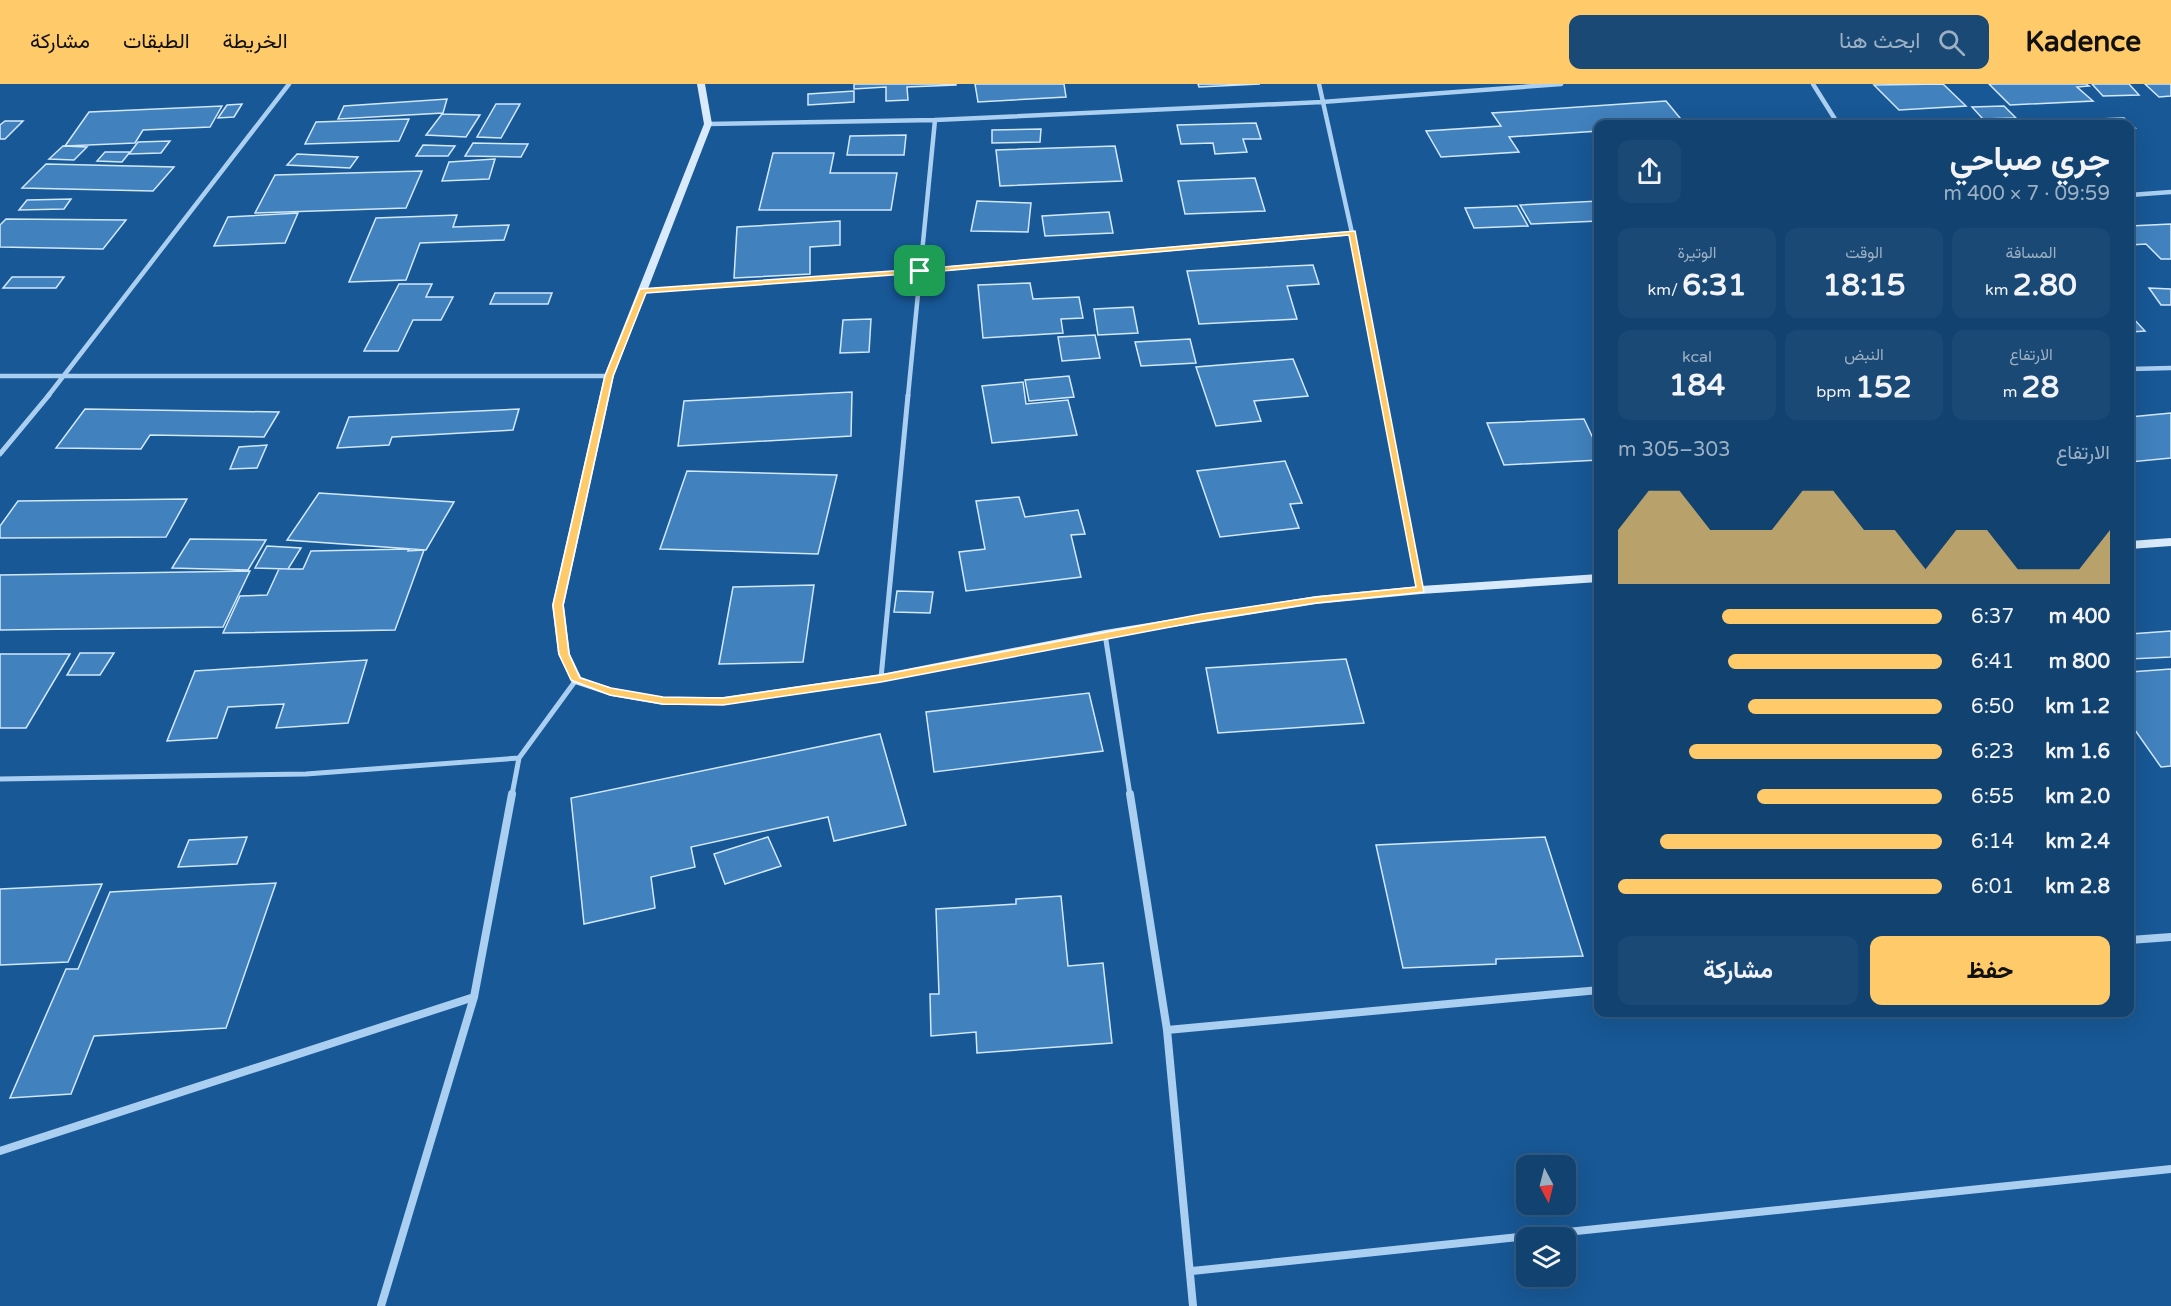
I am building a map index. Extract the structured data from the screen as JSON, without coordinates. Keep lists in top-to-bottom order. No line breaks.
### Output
{"north":"bottom","page":{"header":"Kadence","search":"ابحث هنا","nav":["الخريطة","الطبقات","مشاركة"],"heading":["جري صباحي","09:59 · 7 × 400 m"],"stats":[["المسافة","2.80 km"],["الوقت","18:15"],["الوتيرة","6:31 /km"],["الارتفاع","28 m"],["النبض","152 bpm"],["kcal","184"]],"chart":["الارتفاع","303–305 m"],"list":[{"name":"400 m","note":"6:37"},{"name":"800 m","note":"6:41"},{"name":"1.2 km","note":"6:50"},{"name":"1.6 km","note":"6:23"},{"name":"2.0 km","note":"6:55"},{"name":"2.4 km","note":"6:14"},{"name":"2.8 km","note":"6:01"}],"buttons":["حفظ","مشاركة"]}}
